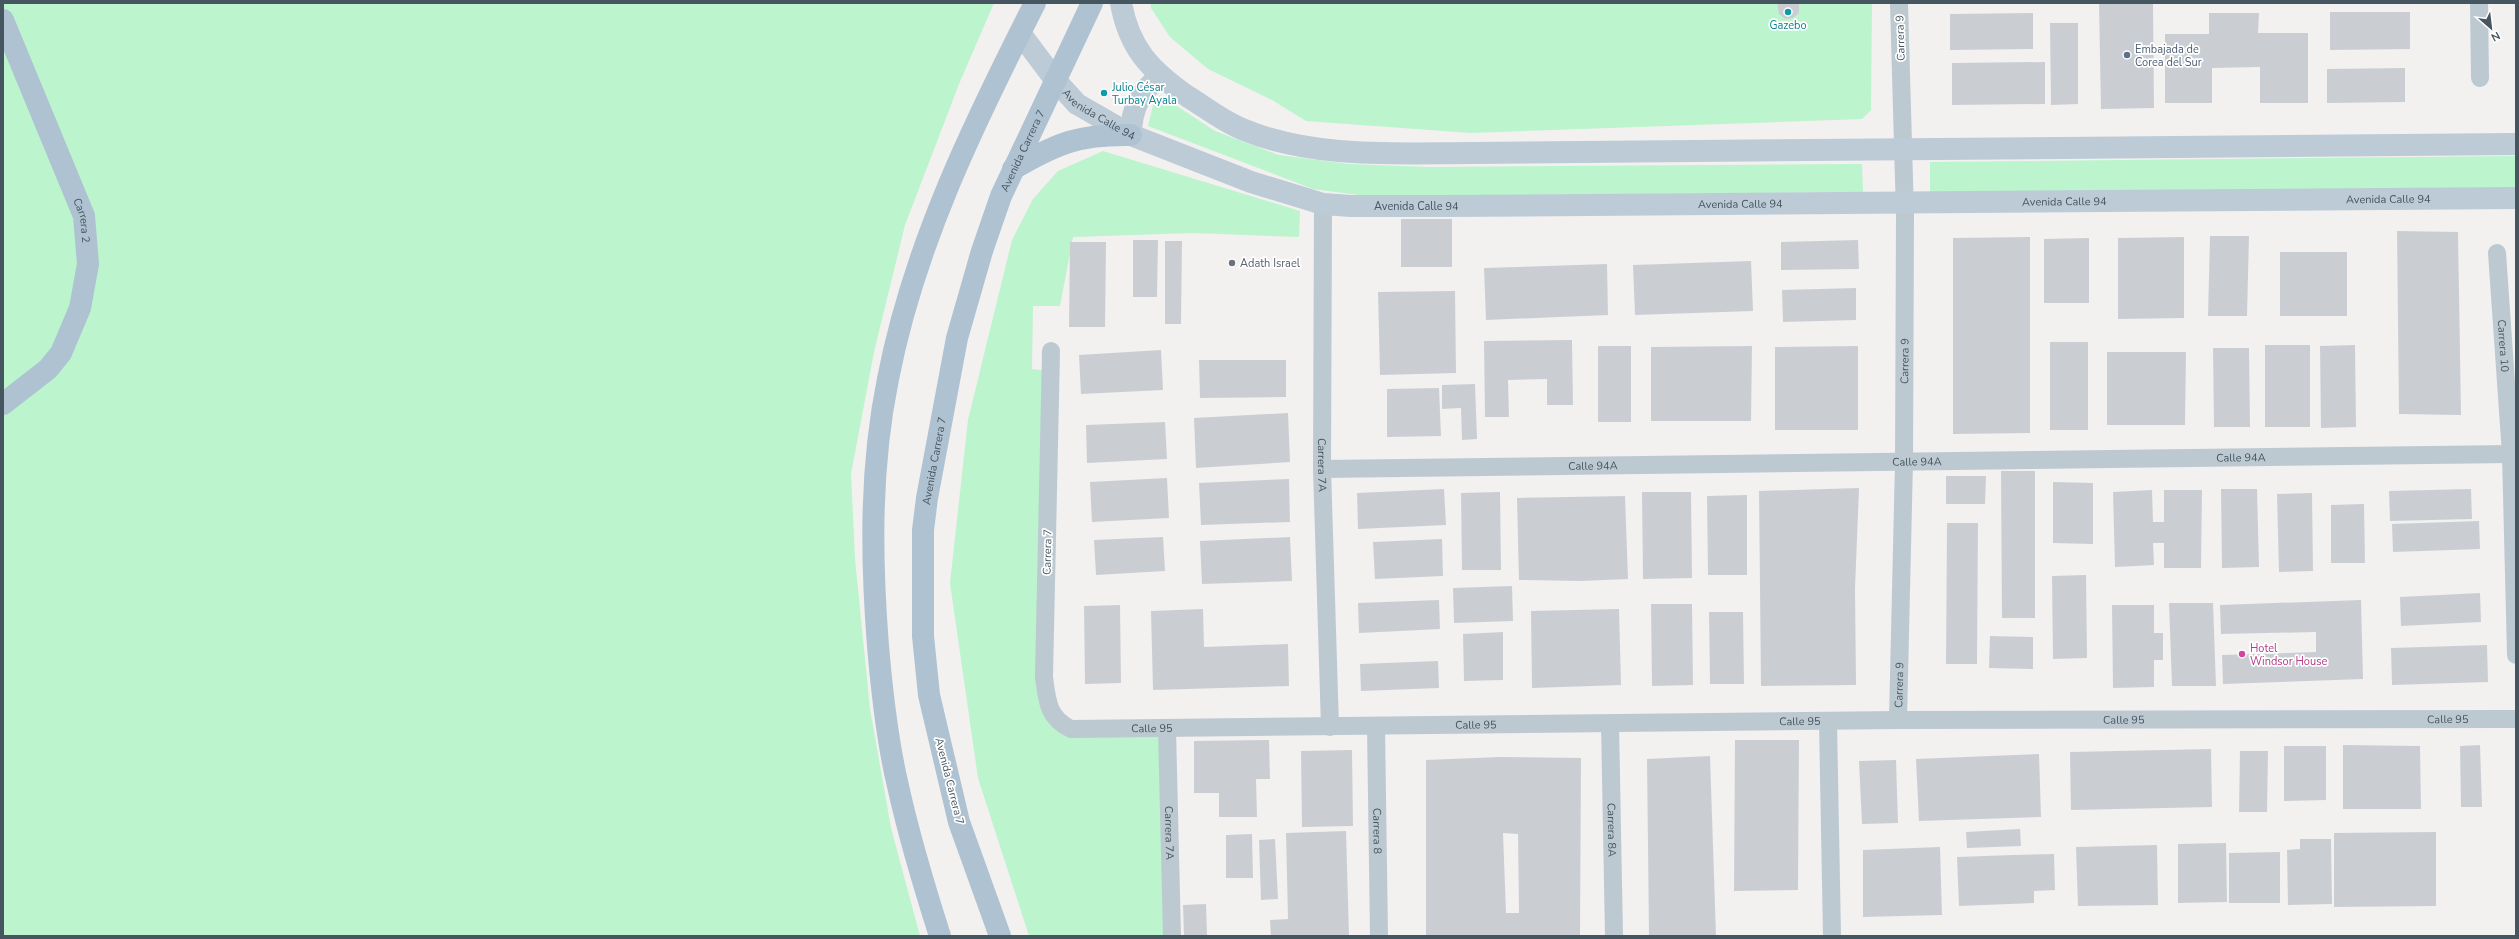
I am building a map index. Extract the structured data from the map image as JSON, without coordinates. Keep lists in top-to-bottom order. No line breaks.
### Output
{"streets":{"main road":["Avenida Calle 94","Avenida Carrera 7","Carrera 2"],"street":["Carrera 9","Carrera 10","Calle 94A","Carrera 7A","Carrera 7","Calle 95","Carrera 8A","Carrera 8"]},"crossings":[["Carrera 9","Avenida Calle 94"],["Carrera 9","Calle 94A"],["Carrera 9","Calle 95"],["Avenida Calle 94","Avenida Carrera 7"],["Avenida Calle 94","Carrera 7A"],["Carrera 10","Calle 94A"],["Calle 94A","Carrera 7A"],["Carrera 7A","Calle 95"],["Carrera 7","Calle 95"],["Calle 95","Carrera 8A"],["Calle 95","Carrera 8"]],"places":["Gazebo","Embajada de Corea del Sur","Julio César Turbay Ayala","Adath Israel","Hotel Windsor House"],"north":"bottom right"}
